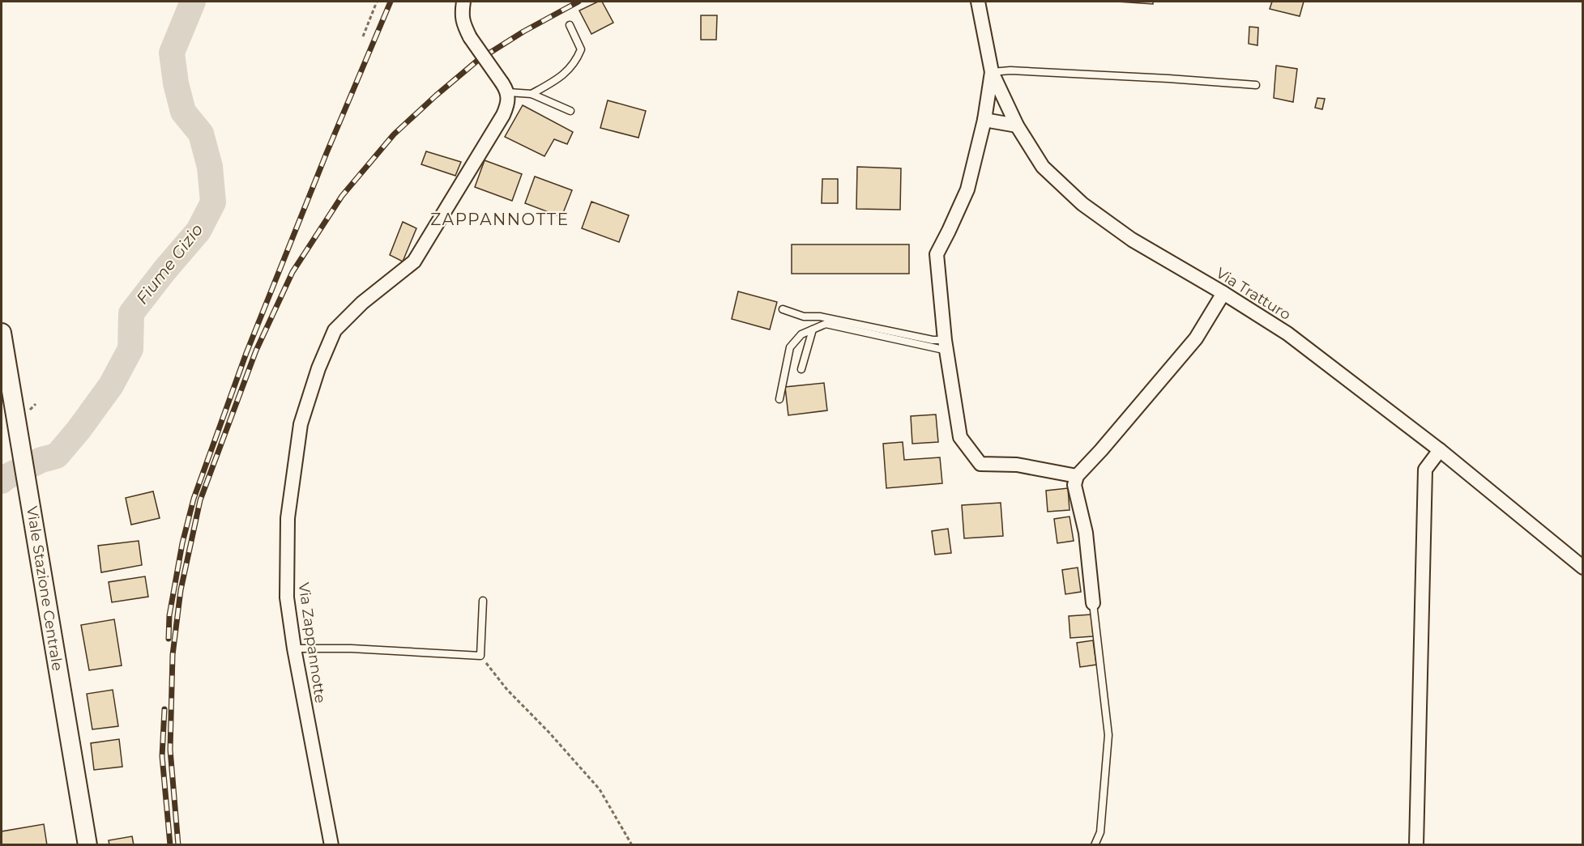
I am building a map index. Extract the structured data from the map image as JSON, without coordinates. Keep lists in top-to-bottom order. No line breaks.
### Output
{"streets":{"main road":["Viale Stazione Centrale"],"street":["Via Tratturo","Via Zappannotte"]},"districts":["ZAPPANNOTTE"],"water":["Fiume Gizio"]}
